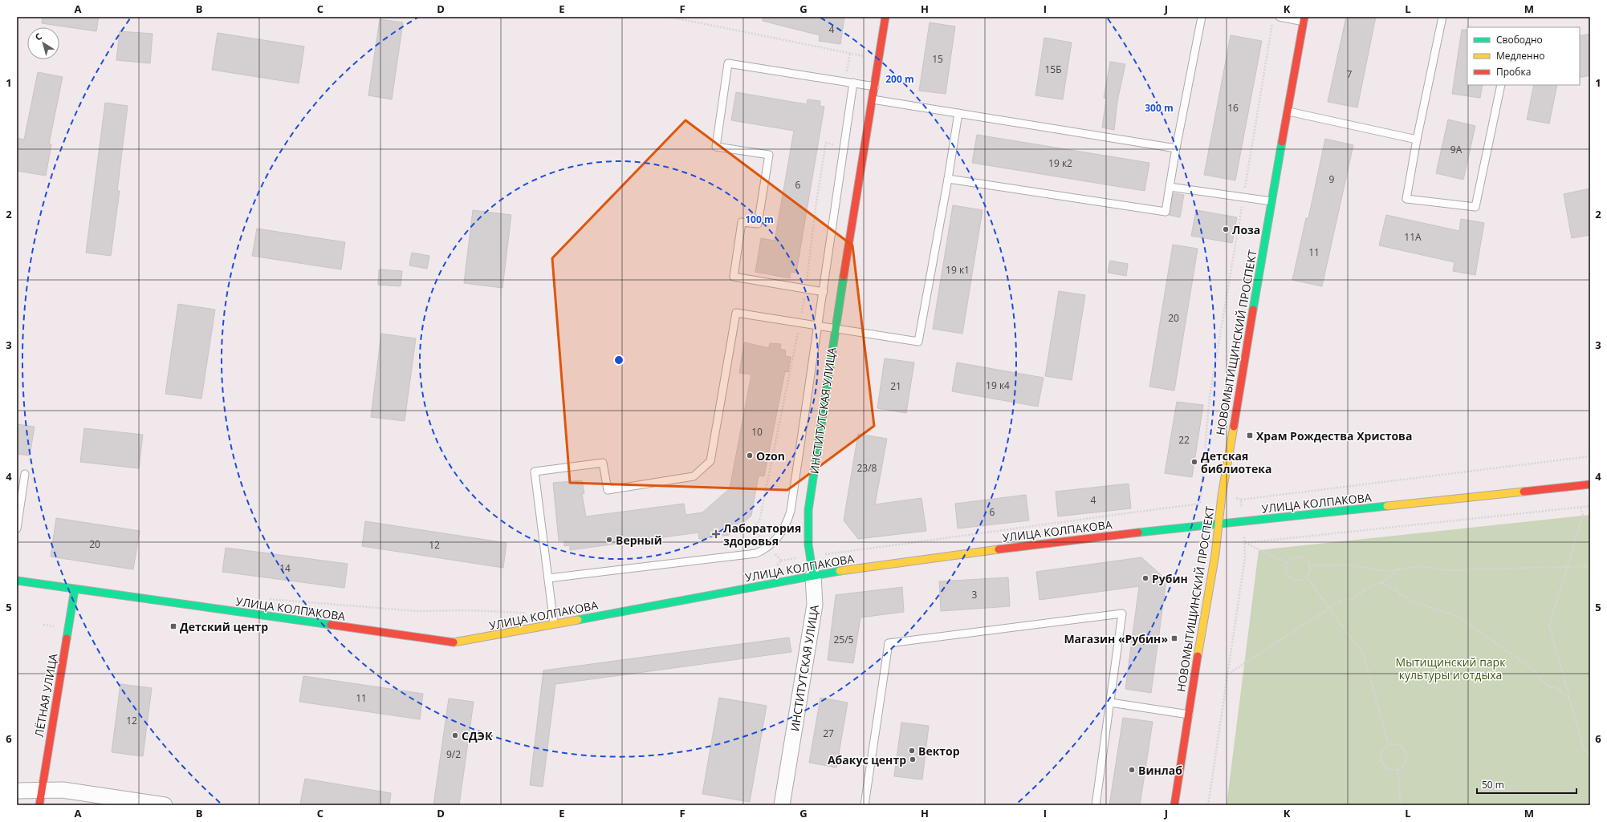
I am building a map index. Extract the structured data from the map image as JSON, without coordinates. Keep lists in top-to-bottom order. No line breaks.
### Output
{"streets":{"street":["НОВОМЫТИЩИНСКИЙ ПРОСПЕКТ","ИНСТИТУТСКАЯ УЛИЦА","УЛИЦА КОЛПАКОВА","ЛЁТНАЯ УЛИЦА"]},"crossings":[["НОВОМЫТИЩИНСКИЙ ПРОСПЕКТ","УЛИЦА КОЛПАКОВА"],["ИНСТИТУТСКАЯ УЛИЦА","УЛИЦА КОЛПАКОВА"],["УЛИЦА КОЛПАКОВА","ЛЁТНАЯ УЛИЦА"]],"parks":["Мытищинский парк культуры и отдыха"],"places":{"other":["Лоза","Ozon","Детская библиотека","Верный","Рубин","СДЭК","Вектор","Абакус центр","Винлаб"],"transit":["Храм Рождества Христова","Детский центр","Магазин «Рубин»"],"health":["Лаборатория здоровья"]},"house_numbers":["4","15","15Б","7","16","9А","19 к2","9","6","11А","11","19 к1","20","19 к4","21","10","22","23/8","4","6","20","12","14","3","25/5","11","12","27","9/2"],"legend":["Свободно","Медленно","Пробка"],"scale_bar":"50 m","north":"top left","grid":{"columns":["A","B","C","D","E","F","G","H","I","J","K","L","M"],"rows":["1","2","3","4","5","6"]},"rings":["200 m","300 m","100 m"]}
